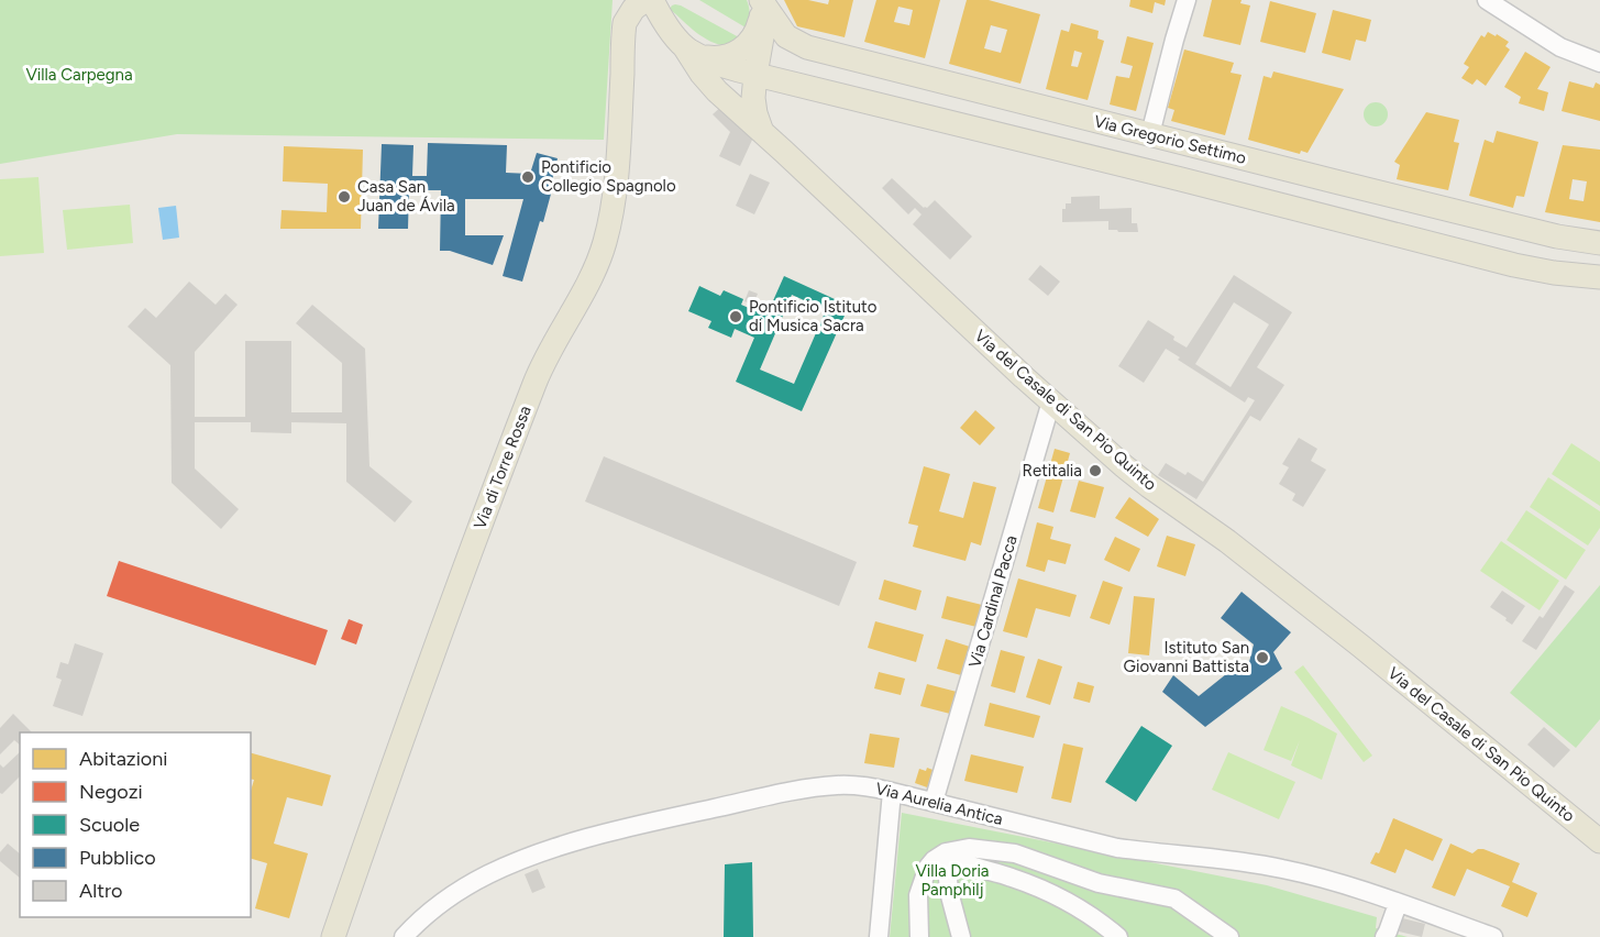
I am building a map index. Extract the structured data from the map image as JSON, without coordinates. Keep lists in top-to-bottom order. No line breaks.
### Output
{"streets":{"main road":["Via Gregorio Settimo","Via del Casale di San Pio Quinto","Via di Torre Rossa"],"street":["Via Cardinal Pacca","Via Aurelia Antica"]},"crossings":[["Via del Casale di San Pio Quinto","Via Cardinal Pacca"],["Via Cardinal Pacca","Via Aurelia Antica"]],"parks":["Villa Carpegna","Villa Doria Pamphilj"],"places":["Pontificio Collegio Spagnolo","Casa San Juan de Ávila","Pontificio Istituto di Musica Sacra","Retitalia","Istituto San Giovanni Battista"],"legend":["Abitazioni","Negozi","Scuole","Pubblico","Altro"]}
